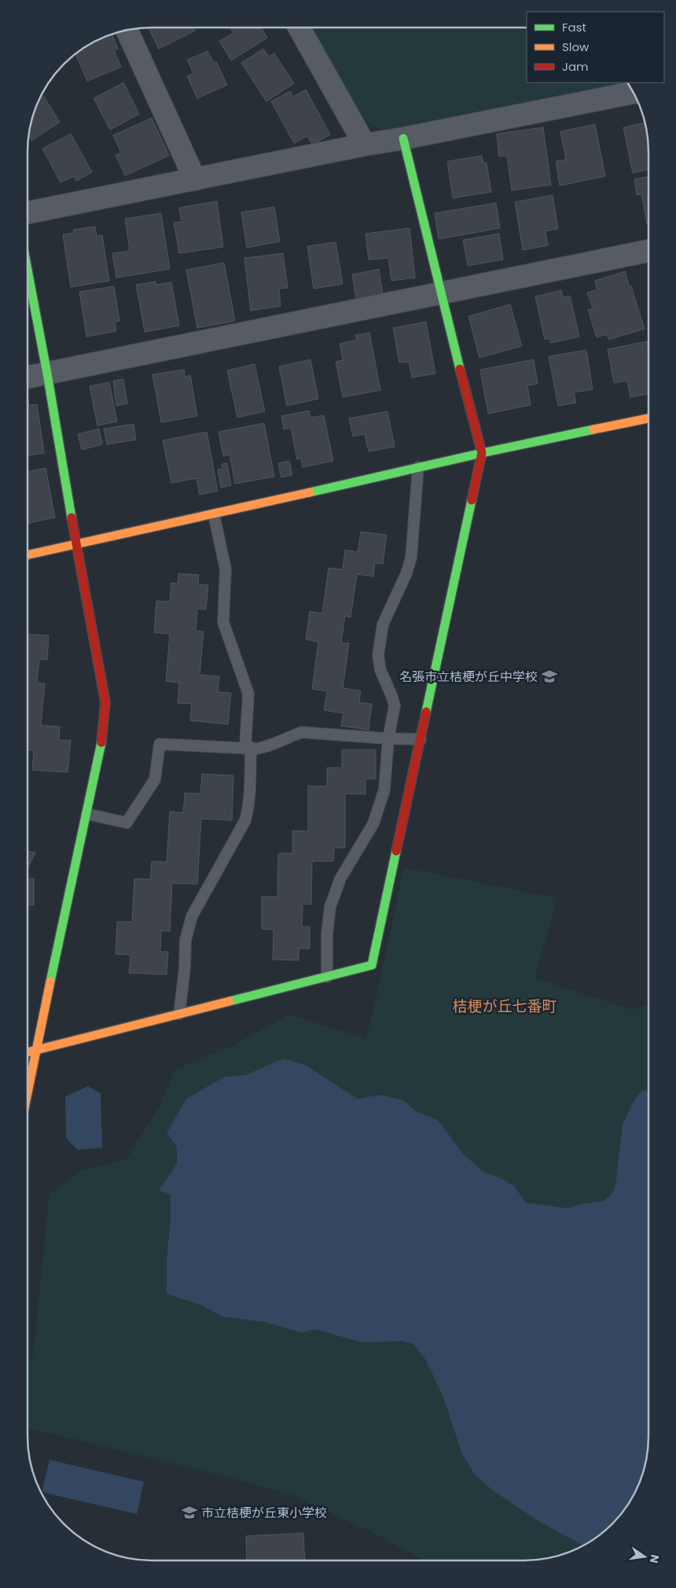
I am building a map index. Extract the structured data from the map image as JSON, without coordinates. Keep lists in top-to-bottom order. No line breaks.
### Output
{"districts":["桔梗が丘七番町"],"places":{"school or university":["名張市立桔梗が丘中学校","市立桔梗が丘東小学校"]},"legend":["Fast","Slow","Jam"],"north":"right"}
